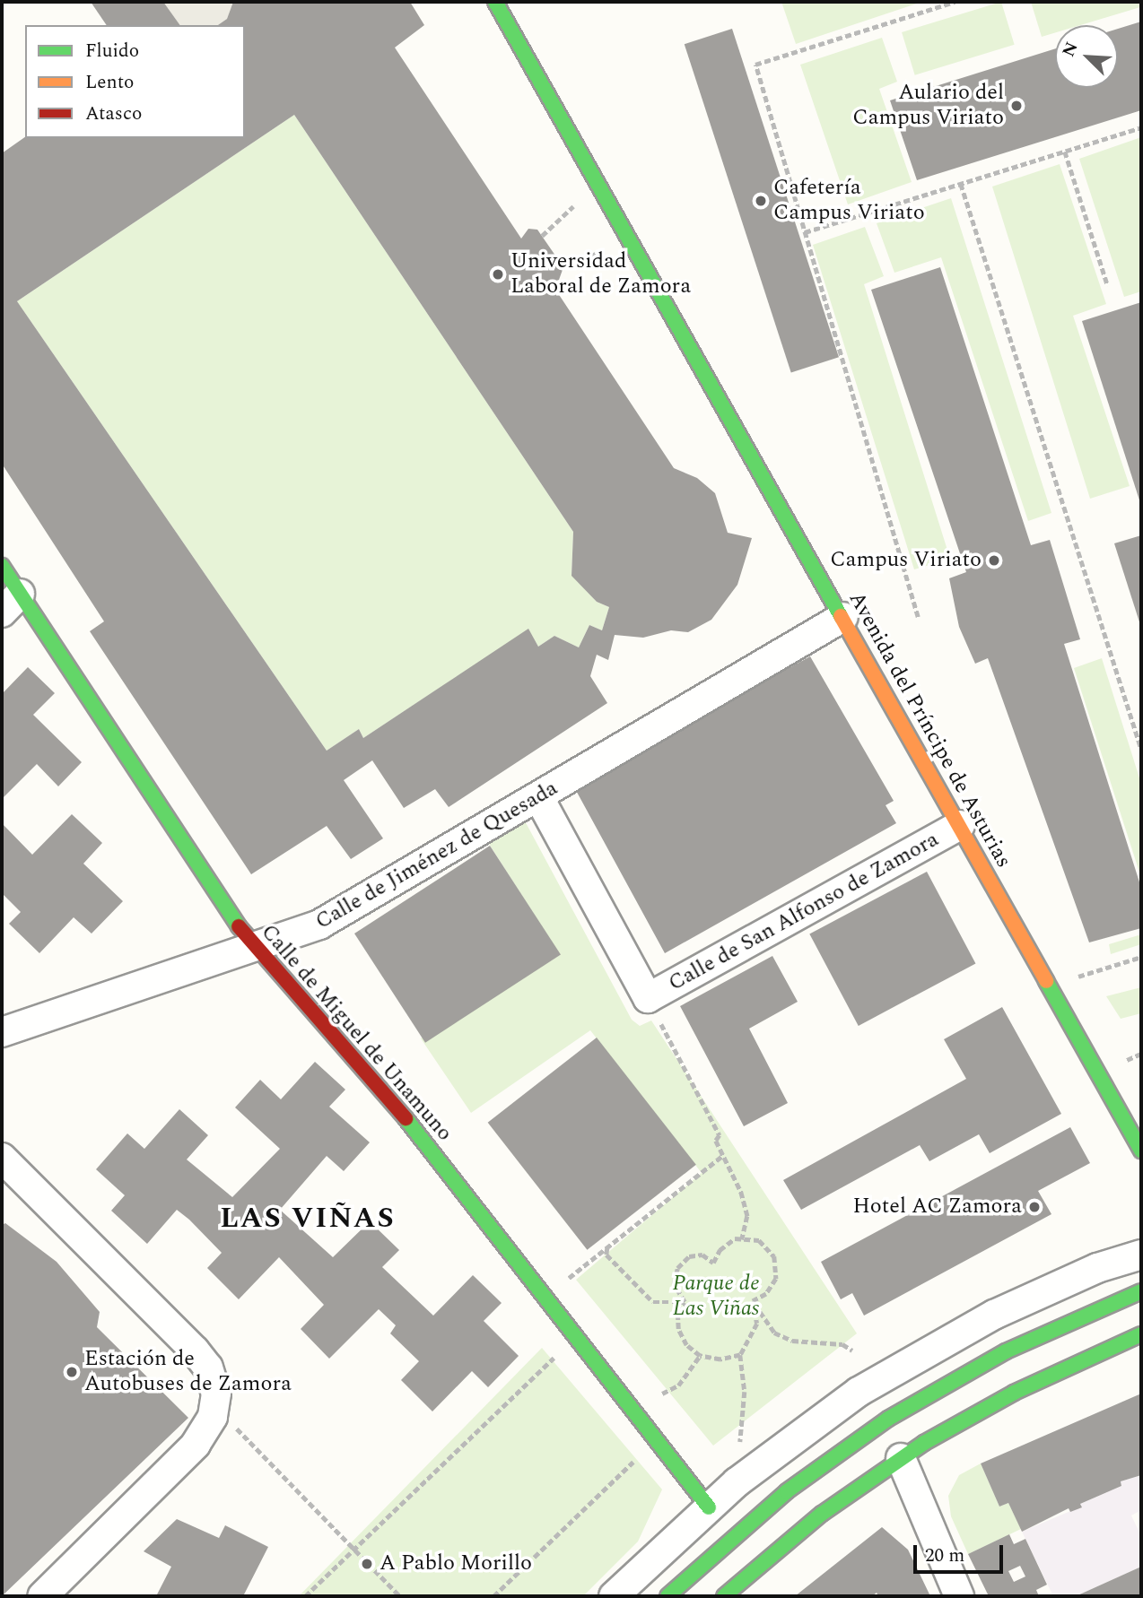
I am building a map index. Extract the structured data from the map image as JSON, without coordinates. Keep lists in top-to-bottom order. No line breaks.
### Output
{"streets":{"main road":["Avenida del Príncipe de Asturias","Calle de Miguel de Unamuno"],"street":["Calle de Jiménez de Quesada","Calle de San Alfonso de Zamora"]},"crossings":[["Avenida del Príncipe de Asturias","Calle de Jiménez de Quesada"],["Avenida del Príncipe de Asturias","Calle de San Alfonso de Zamora"],["Calle de Jiménez de Quesada","Calle de Miguel de Unamuno"]],"districts":["LAS VIÑAS"],"parks":["Parque de Las Viñas"],"places":["Aulario del Campus Viriato","Cafetería Campus Viriato","Universidad Laboral de Zamora","Campus Viriato","Hotel AC Zamora","Estación de Autobuses de Zamora","A Pablo Morillo"],"legend":["Fluido","Lento","Atasco"],"scale_bar":"20 m","north":"top left"}
